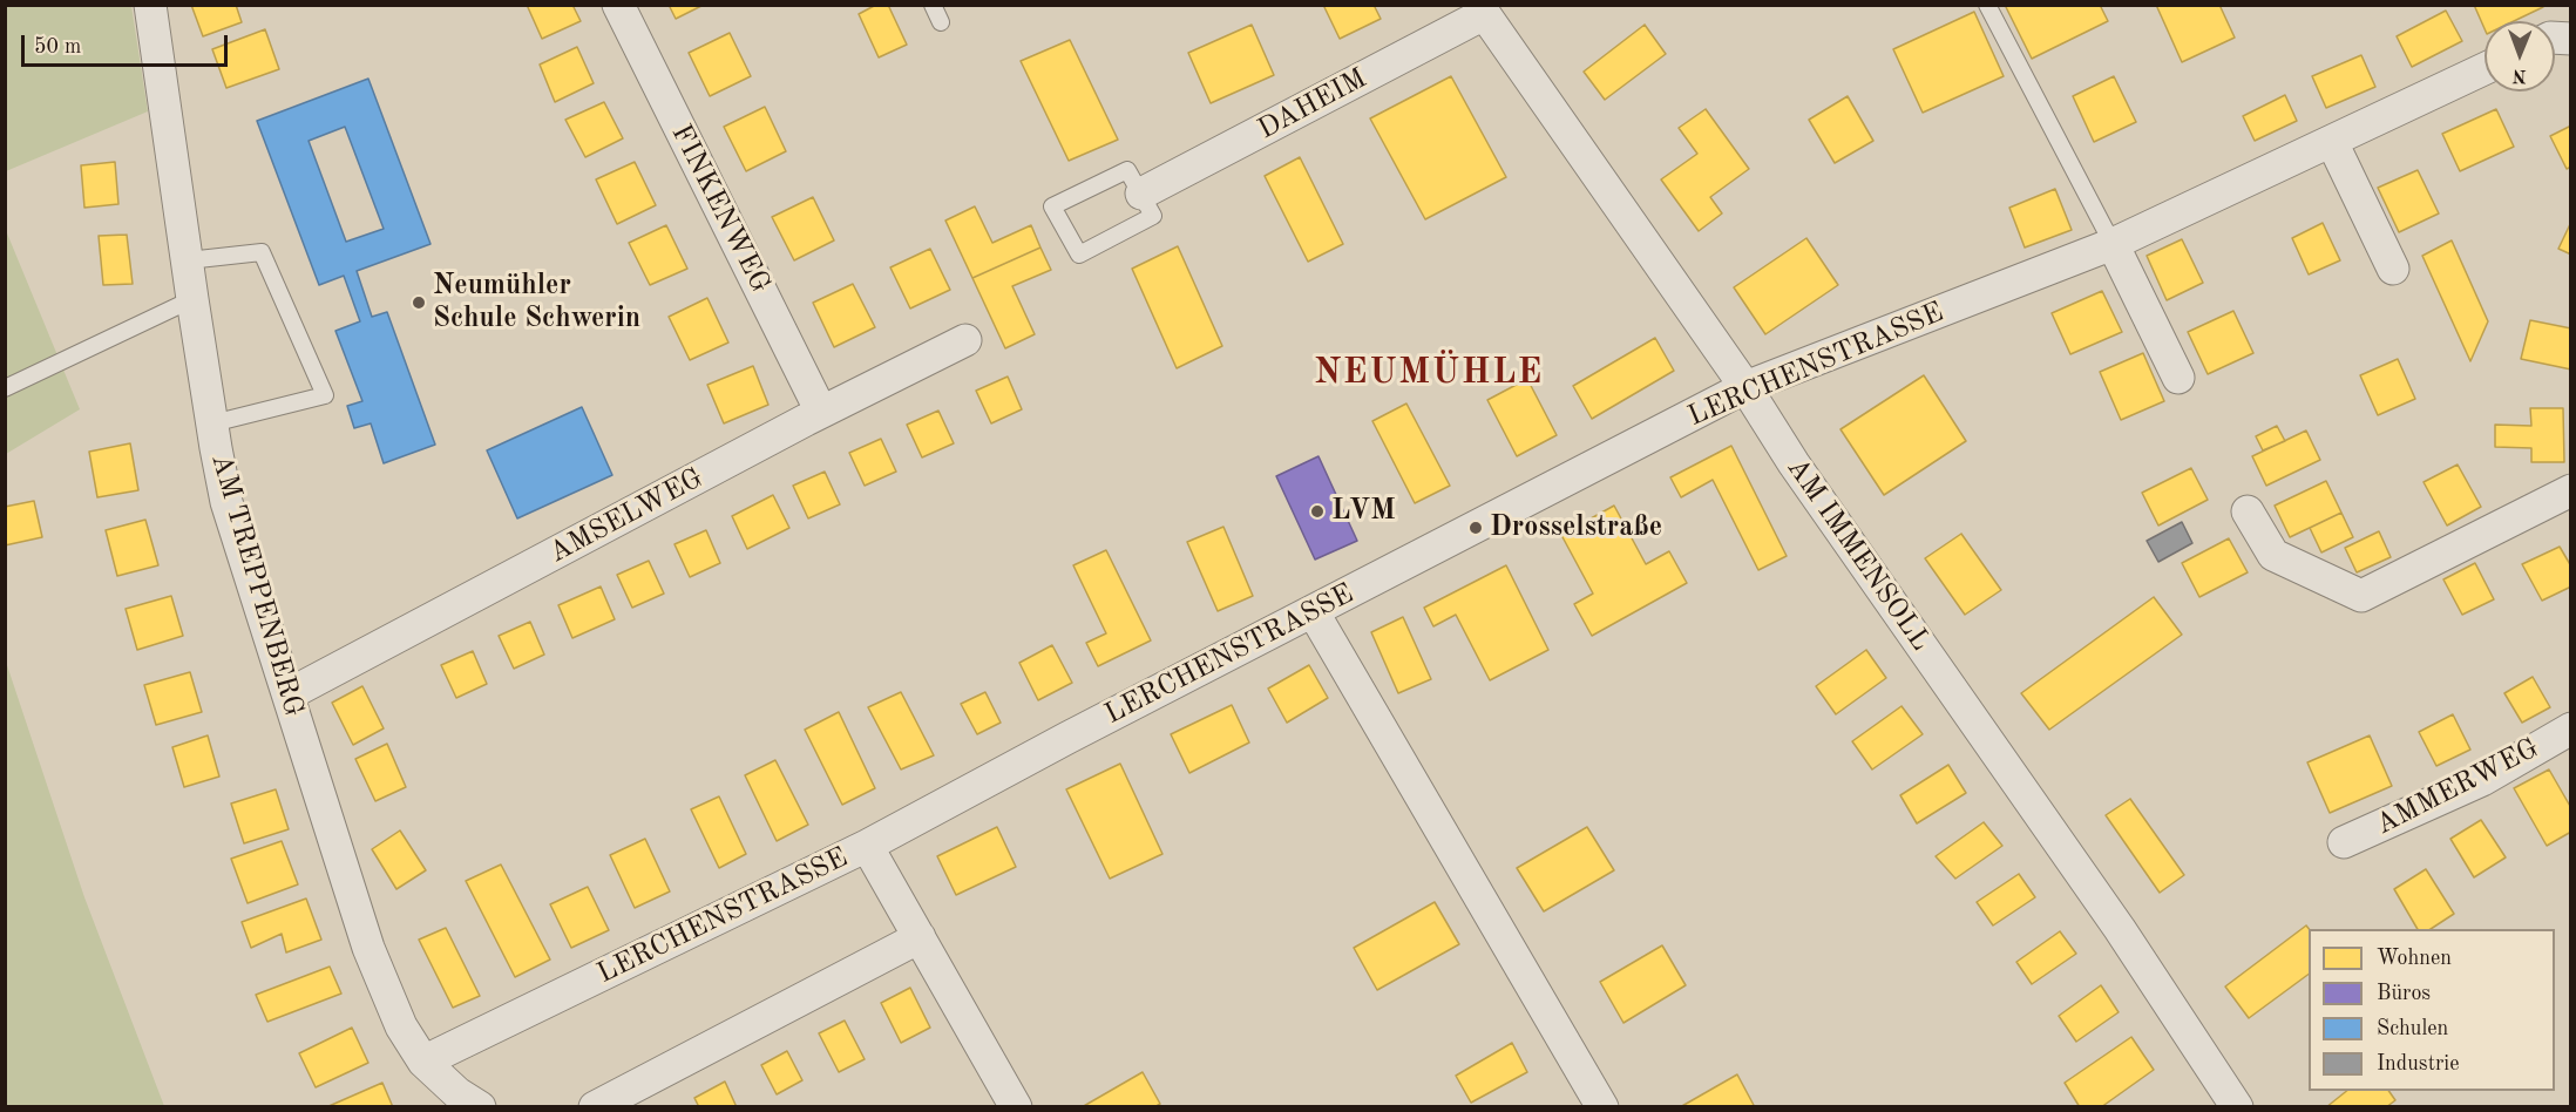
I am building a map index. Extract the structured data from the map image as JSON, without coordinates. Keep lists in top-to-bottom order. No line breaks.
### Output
{"streets":{"street":["DAHEIM","FINKENWEG","LERCHENSTRASSE","AMSELWEG","AM IMMENSOLL","AM TREPPENBERG","AMMERWEG"]},"crossings":[["DAHEIM","AM IMMENSOLL"],["FINKENWEG","AMSELWEG"],["LERCHENSTRASSE","AM IMMENSOLL"],["LERCHENSTRASSE","AM TREPPENBERG"],["AMSELWEG","AM TREPPENBERG"]],"districts":["NEUMÜHLE"],"places":["Neumühler Schule Schwerin","LVM","Drosselstraße"],"legend":["Wohnen","Büros","Schulen","Industrie"],"scale_bar":"50 m","north":"bottom"}
